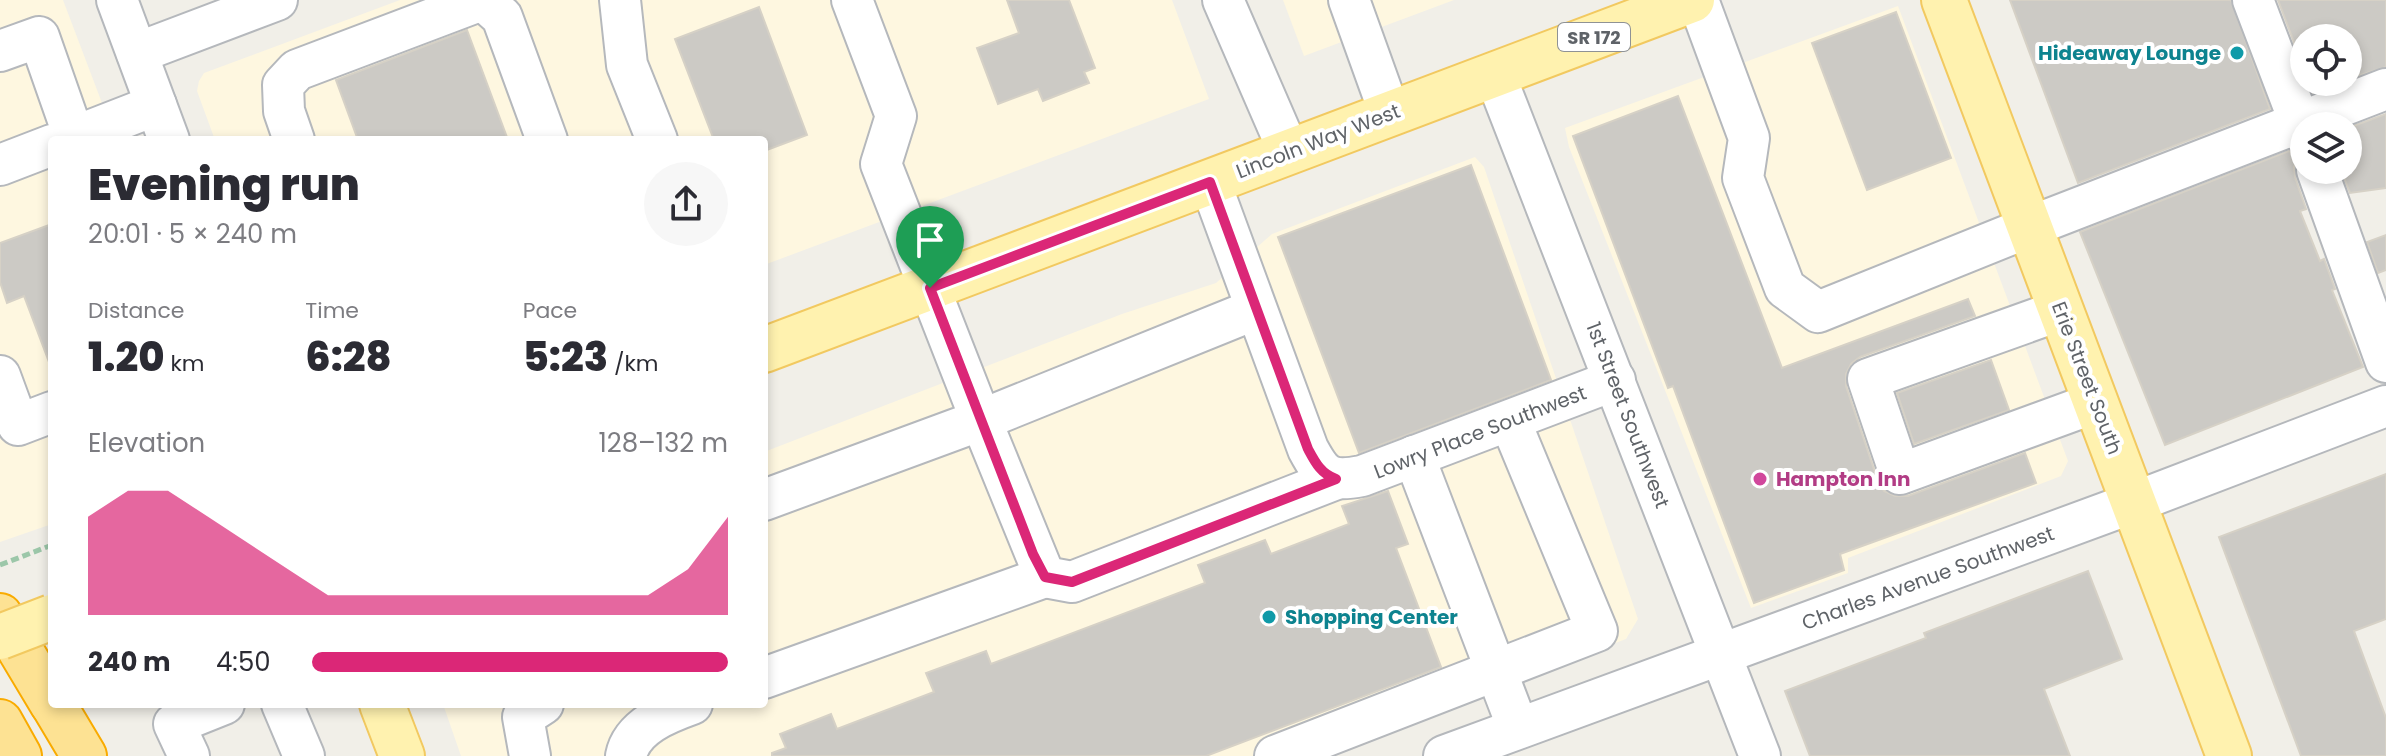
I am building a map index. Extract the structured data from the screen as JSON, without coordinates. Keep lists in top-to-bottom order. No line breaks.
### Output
{"streets":{"main road":["SR 172","Lincoln Way West","Erie Street South"],"street":["1st Street Southwest","Lowry Place Southwest","Charles Avenue Southwest"]},"crossings":[["Lincoln Way West","1st Street Southwest"],["Erie Street South","Charles Avenue Southwest"],["1st Street Southwest","Lowry Place Southwest"],["1st Street Southwest","Charles Avenue Southwest"]],"places":["Hideaway Lounge","Hampton Inn","Shopping Center"],"page":{"heading":["Evening run","20:01 · 5 × 240 m"],"stats":[["Distance","1.20 km"],["Time","6:28"],["Pace","5:23 /km"]],"chart":["Elevation","128–132 m"],"list":[{"name":"240 m","note":"4:50"}]}}
